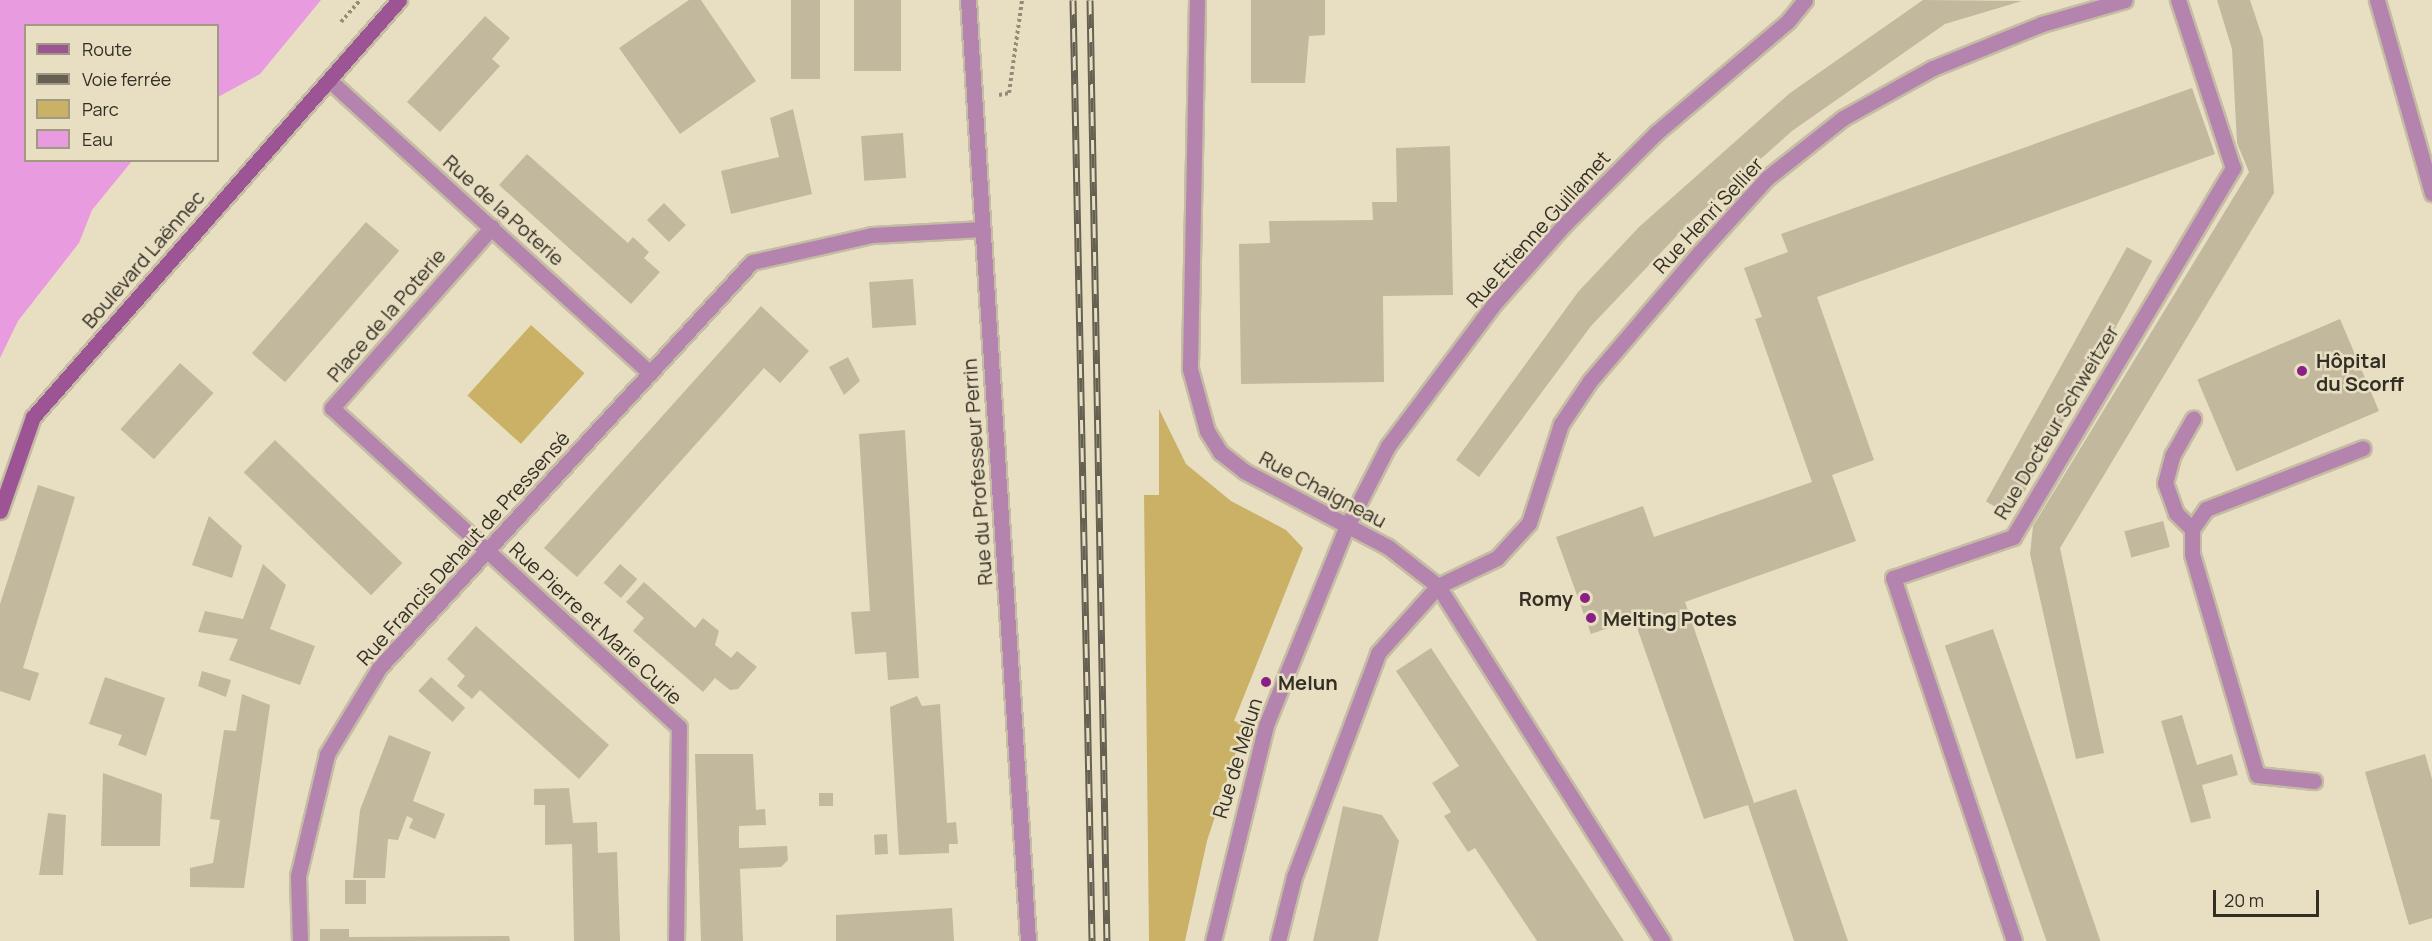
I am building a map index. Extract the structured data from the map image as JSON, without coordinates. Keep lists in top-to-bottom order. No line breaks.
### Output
{"streets":{"main road":["Boulevard Laënnec"],"street":["Rue de la Poterie","Rue Henri Sellier","Rue Etienne Guillamet","Place de la Poterie","Rue Docteur Schweitzer","Rue du Professeur Perrin","Rue Chaigneau","Rue Francis Dehaut de Pressensé","Rue Pierre et Marie Curie","Rue de Melun"]},"crossings":[["Rue de la Poterie","Boulevard Laënnec"],["Rue de la Poterie","Place de la Poterie"],["Rue de la Poterie","Rue Francis Dehaut de Pressensé"],["Rue Henri Sellier","Rue Chaigneau"],["Rue Etienne Guillamet","Rue Chaigneau"],["Rue Etienne Guillamet","Rue de Melun"],["Place de la Poterie","Rue Francis Dehaut de Pressensé"],["Place de la Poterie","Rue Pierre et Marie Curie"],["Rue du Professeur Perrin","Rue Francis Dehaut de Pressensé"],["Rue Chaigneau","Rue de Melun"],["Rue Francis Dehaut de Pressensé","Rue Pierre et Marie Curie"]],"places":["Hôpital du Scorff","Romy","Melting Potes","Melun"],"legend":["Route","Voie ferrée","Parc","Eau"],"scale_bar":"20 m"}
